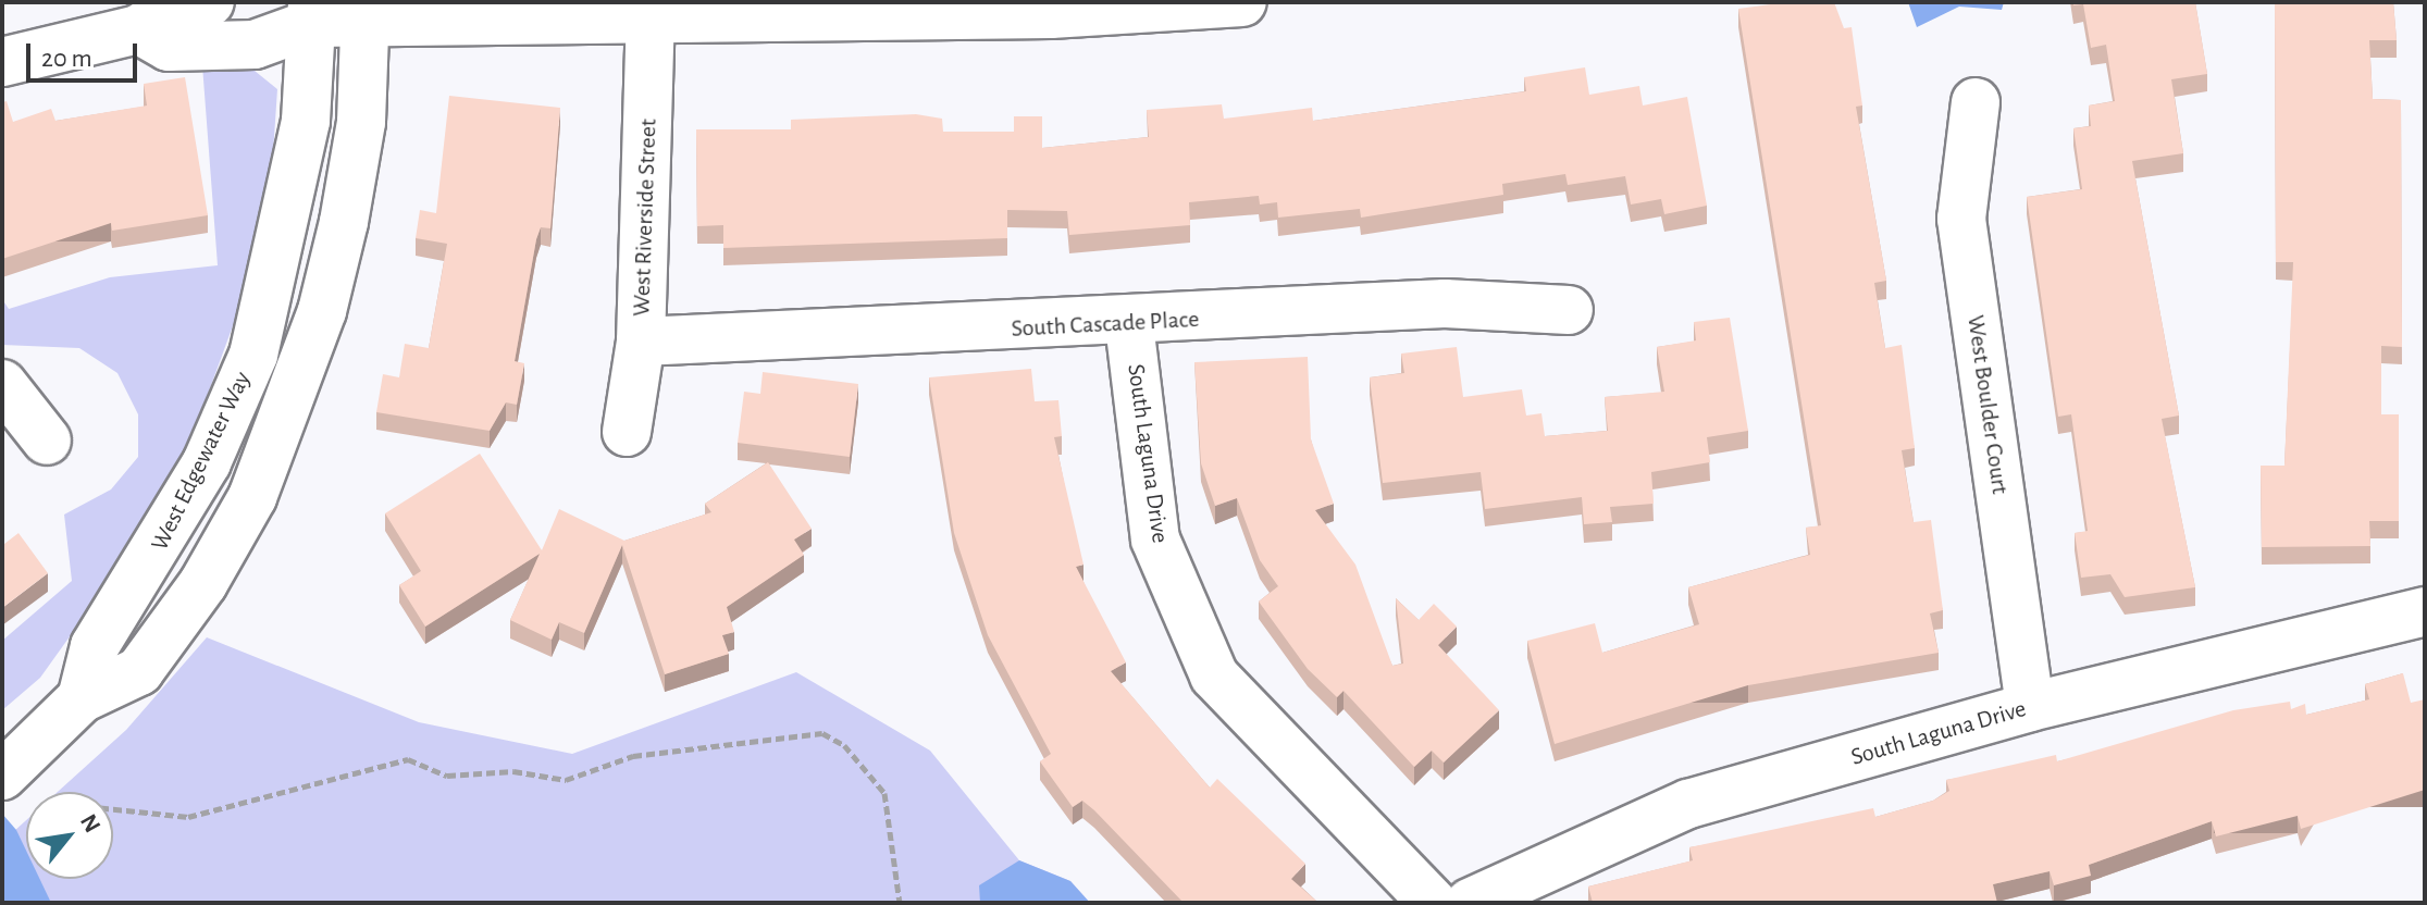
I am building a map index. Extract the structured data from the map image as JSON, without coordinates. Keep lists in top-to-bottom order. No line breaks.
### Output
{"streets":{"street":["West Riverside Street","South Cascade Place","West Boulder Court","South Laguna Drive","West Edgewater Way"]},"crossings":[["West Riverside Street","South Cascade Place"],["South Cascade Place","South Laguna Drive"],["West Boulder Court","South Laguna Drive"]],"scale_bar":"20 m","north":"top right"}
